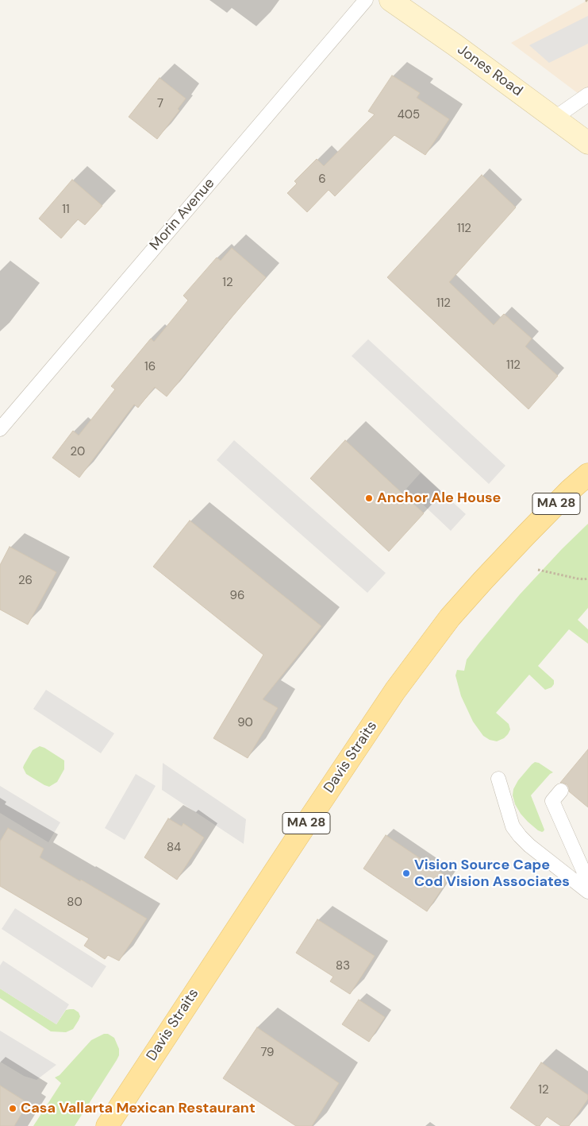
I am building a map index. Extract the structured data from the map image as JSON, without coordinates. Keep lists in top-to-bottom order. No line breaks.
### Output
{"streets":{"main road":["Jones Road","MA 28","Davis Straits"],"lane":["Morin Avenue"]},"places":["Anchor Ale House","Vision Source Cape Cod Vision Associates","Casa Vallarta Mexican Restaurant"],"house_numbers":["7","405","6","11","112","12","112","112","16","20","26","96","90","84","80","83","79","12"]}
